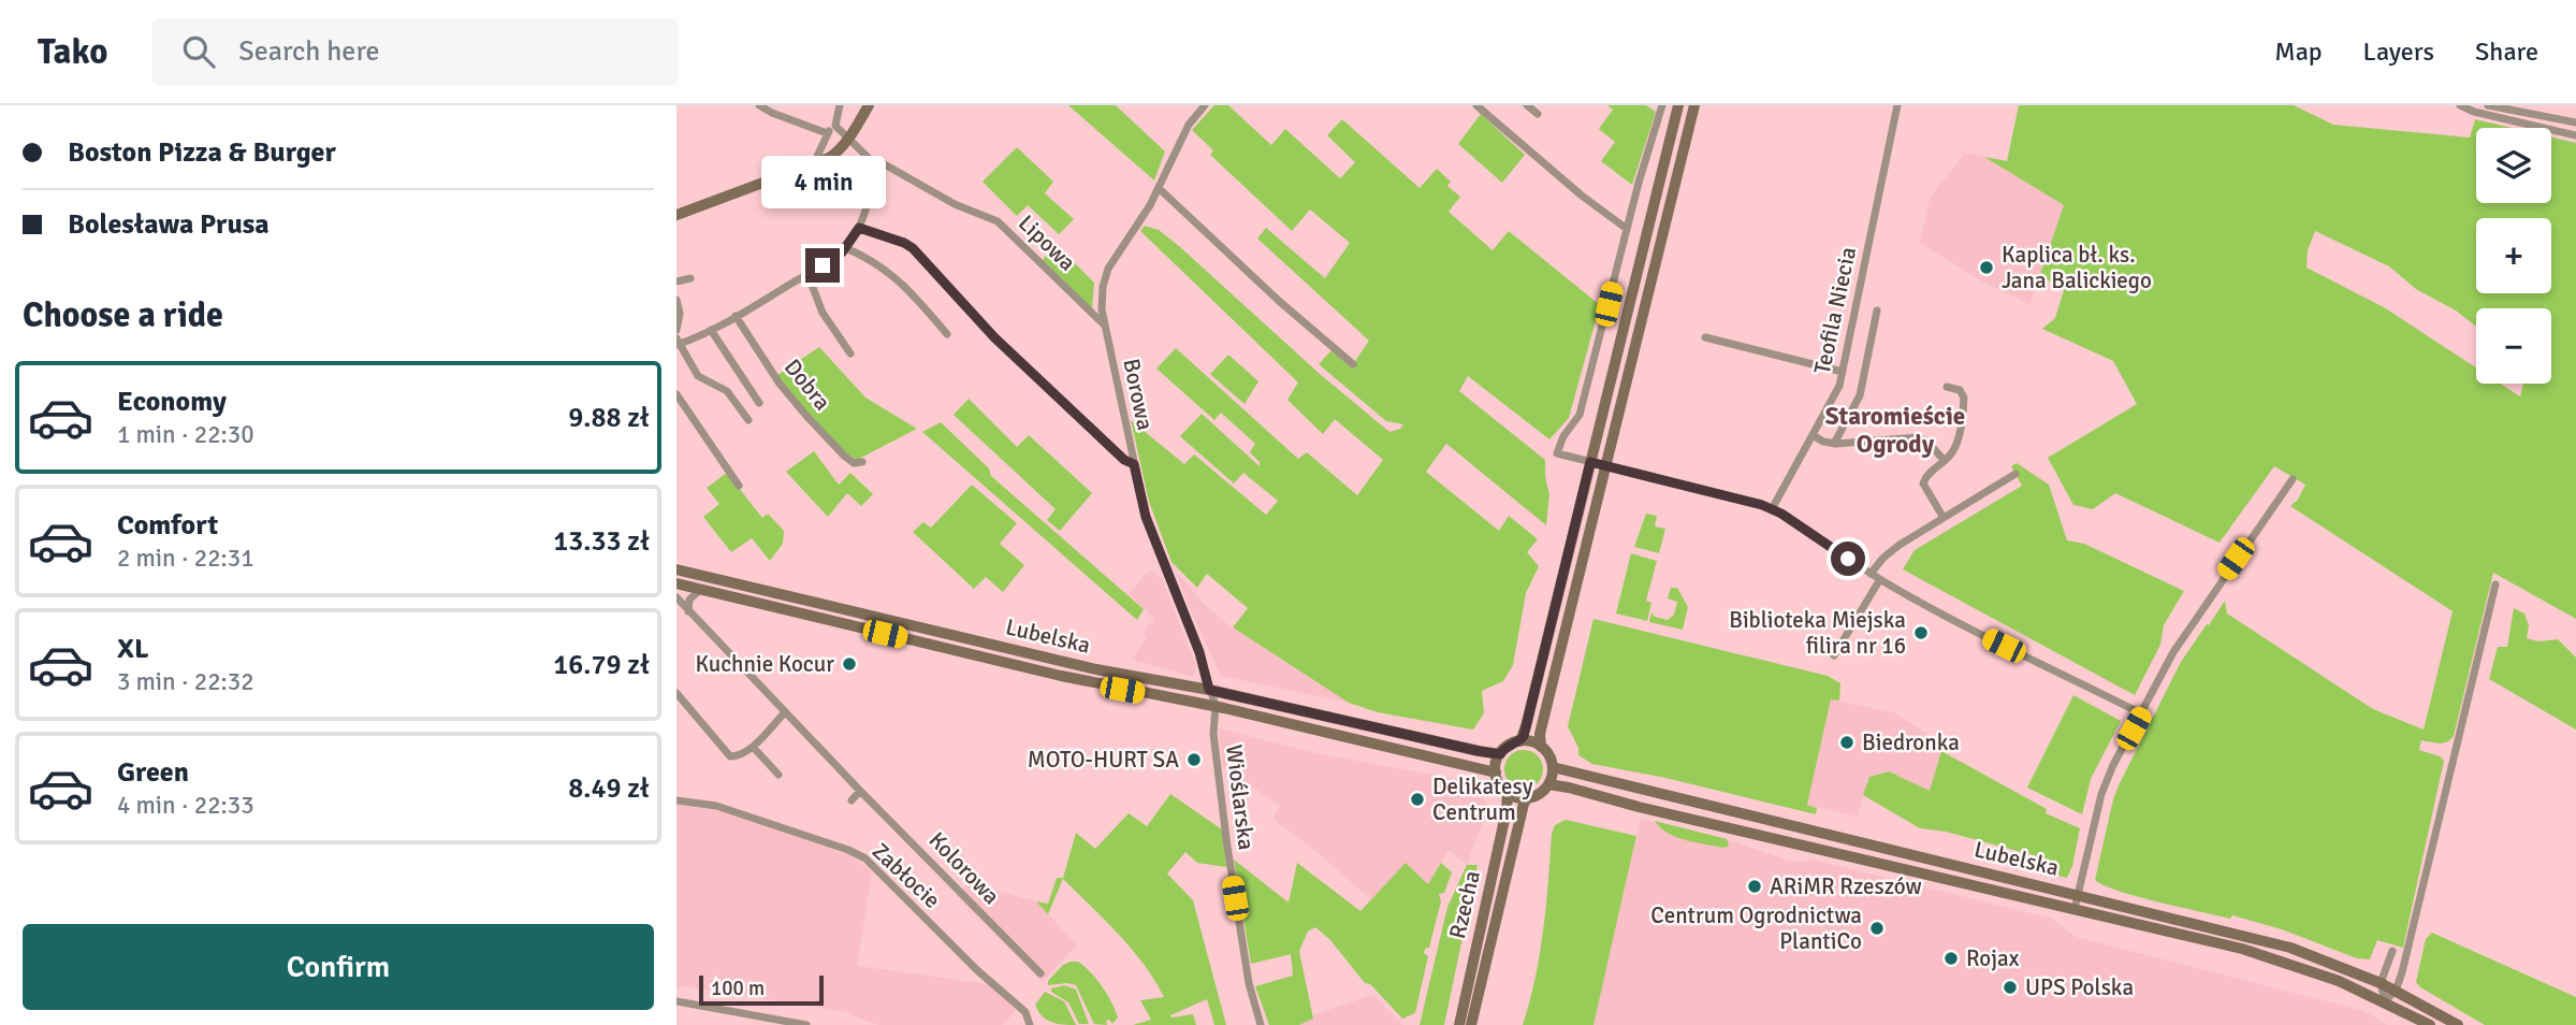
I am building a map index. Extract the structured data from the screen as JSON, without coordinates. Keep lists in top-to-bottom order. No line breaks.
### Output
{"streets":{"main road":["Lubelska","Rzecha"],"street":["Lipowa","Teofila Niecia","Dobra","Borowa","Wioślarska","Kolorowa","Zabłocie"]},"crossings":[["Lipowa","Borowa"],["Borowa","Lubelska"],["Borowa","Wioślarska"],["Lubelska","Wioślarska"],["Lubelska","Rzecha"]],"districts":["Staromieście Ogrody"],"places":["Kaplica bł. ks. Jana Balickiego","Biblioteka Miejska filira nr 16","Kuchnie Kocur","Biedronka","MOTO-HURT SA","Delikatesy Centrum","ARiMR Rzeszów","Centrum Ogrodnictwa PlantiCo","Rojax","UPS Polska"],"scale_bar":"100 m","page":{"header":"Tako","search":"Search here","nav":["Map","Layers","Share"],"banner":["Boston Pizza & Burger","Bolesława Prusa"],"map_buttons":["+","−"],"bubble":"4 min","heading":"Choose a ride","list":[{"name":"Economy","note":"1 min · 22:30","value":"9.88 zł"},{"name":"Comfort","note":"2 min · 22:31","value":"13.33 zł"},{"name":"XL","note":"3 min · 22:32","value":"16.79 zł"},{"name":"Green","note":"4 min · 22:33","value":"8.49 zł"}],"buttons":"Confirm","scale":"100 m"}}
